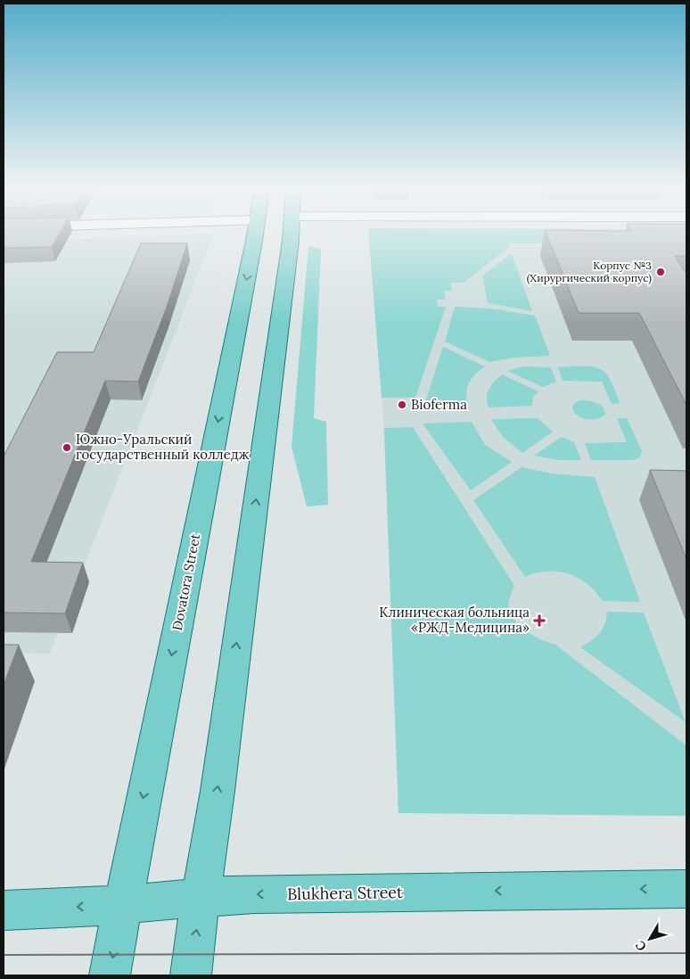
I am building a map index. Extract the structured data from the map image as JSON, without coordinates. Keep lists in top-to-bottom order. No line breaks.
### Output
{"streets":{"main road":["Dovatora Street","Blukhera Street"]},"crossings":[["Dovatora Street","Blukhera Street"]],"one_way":["Blukhera Street"],"places":{"other":["Корпус №3 (Хирургический корпус)","Bioferma","Южно-Уральский государственный колледж"],"health":["Клиническая больница «РЖД-Медицина»"]},"north":"bottom left"}
